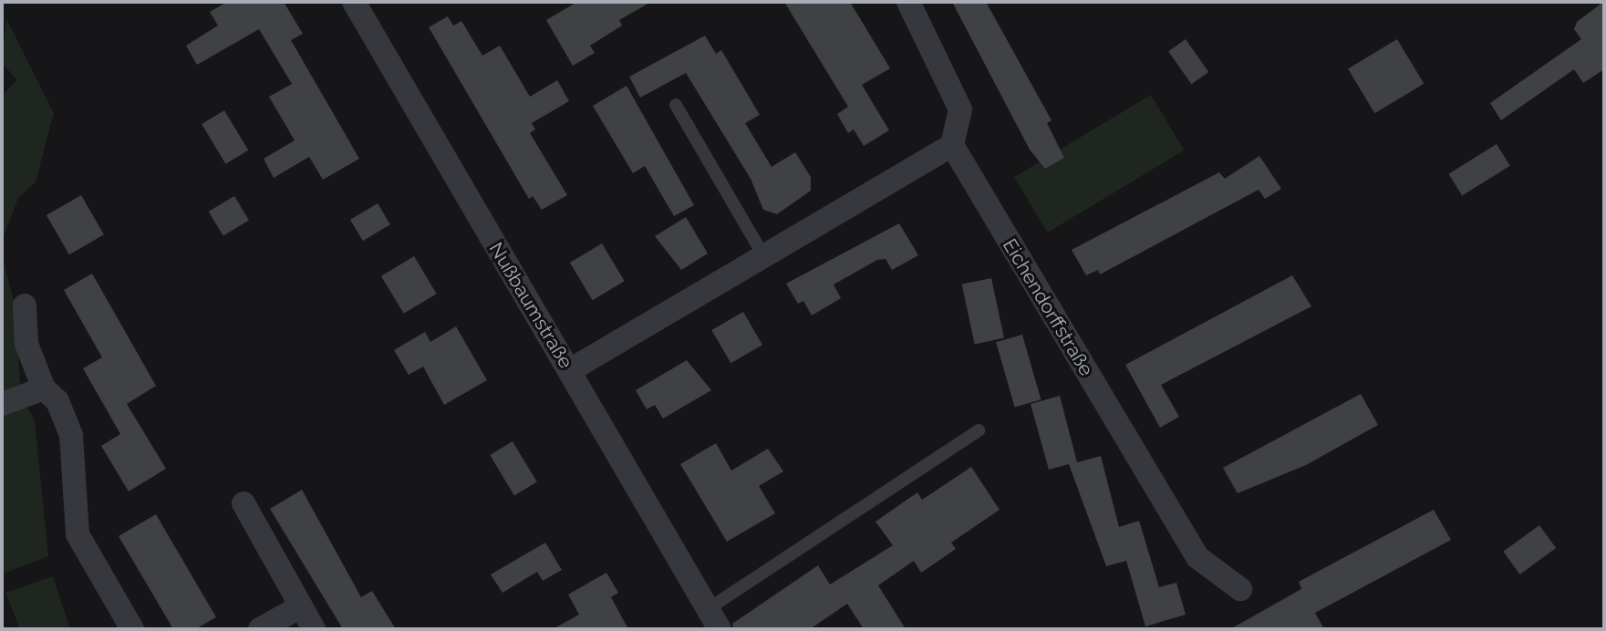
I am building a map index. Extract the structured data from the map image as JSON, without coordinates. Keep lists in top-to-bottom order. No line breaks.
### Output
{"streets":{"street":["Nußbaumstraße","Eichendorffstraße"]}}
